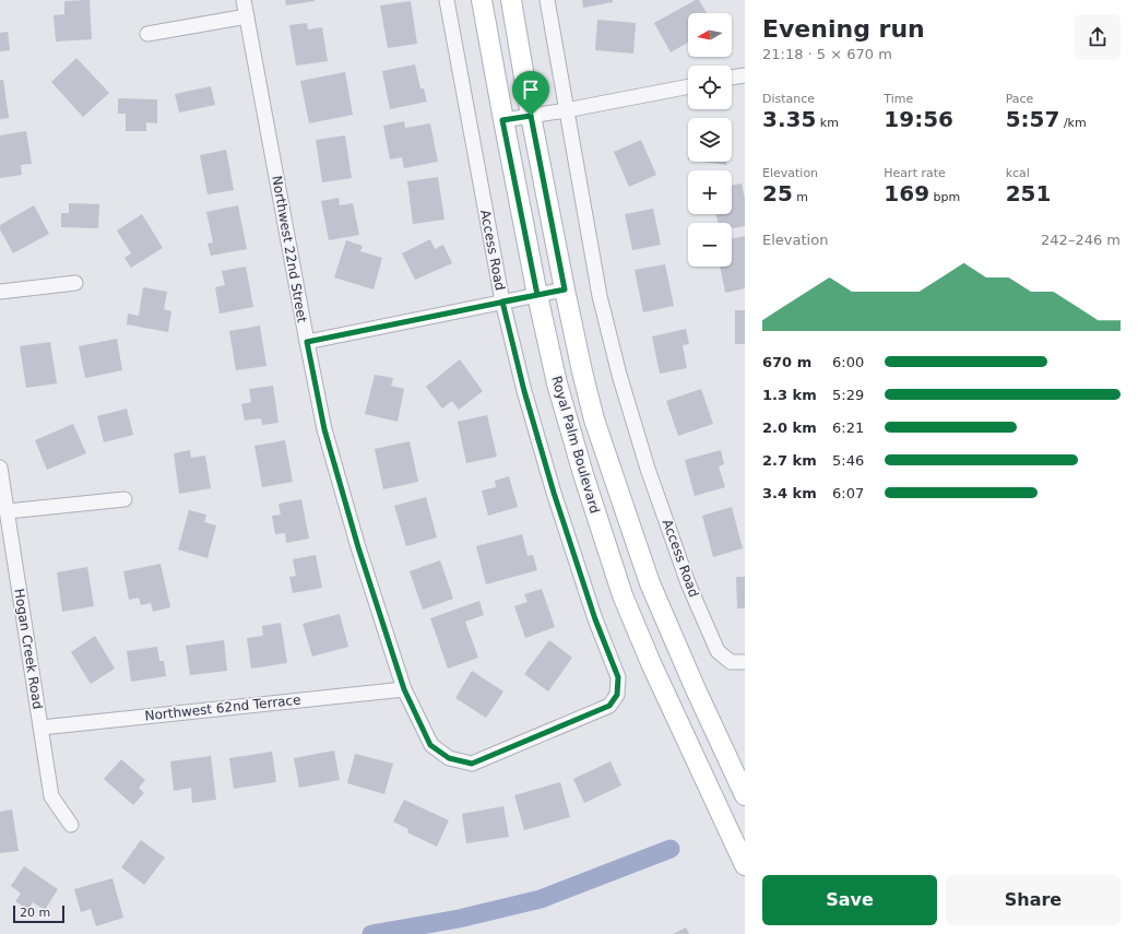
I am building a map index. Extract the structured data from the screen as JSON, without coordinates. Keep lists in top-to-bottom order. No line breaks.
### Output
{"streets":{"main road":["Royal Palm Boulevard"],"street":["Northwest 22nd Street","Access Road","Hogan Creek Road","Northwest 62nd Terrace"]},"crossings":[["Northwest 22nd Street","Access Road"],["Northwest 22nd Street","Northwest 62nd Terrace"],["Hogan Creek Road","Northwest 62nd Terrace"]],"scale_bar":"20 m","north":"left","page":{"heading":["Evening run","21:18 · 5 × 670 m"],"map_buttons":["+","−"],"stats":[["Distance","3.35 km"],["Time","19:56"],["Pace","5:57 /km"],["Elevation","25 m"],["Heart rate","169 bpm"],["kcal","251"]],"chart":["Elevation","242–246 m"],"list":[{"name":"670 m","note":"6:00"},{"name":"1.3 km","note":"5:29"},{"name":"2.0 km","note":"6:21"},{"name":"2.7 km","note":"5:46"},{"name":"3.4 km","note":"6:07"}],"buttons":["Save","Share"],"scale":"20 m"}}
